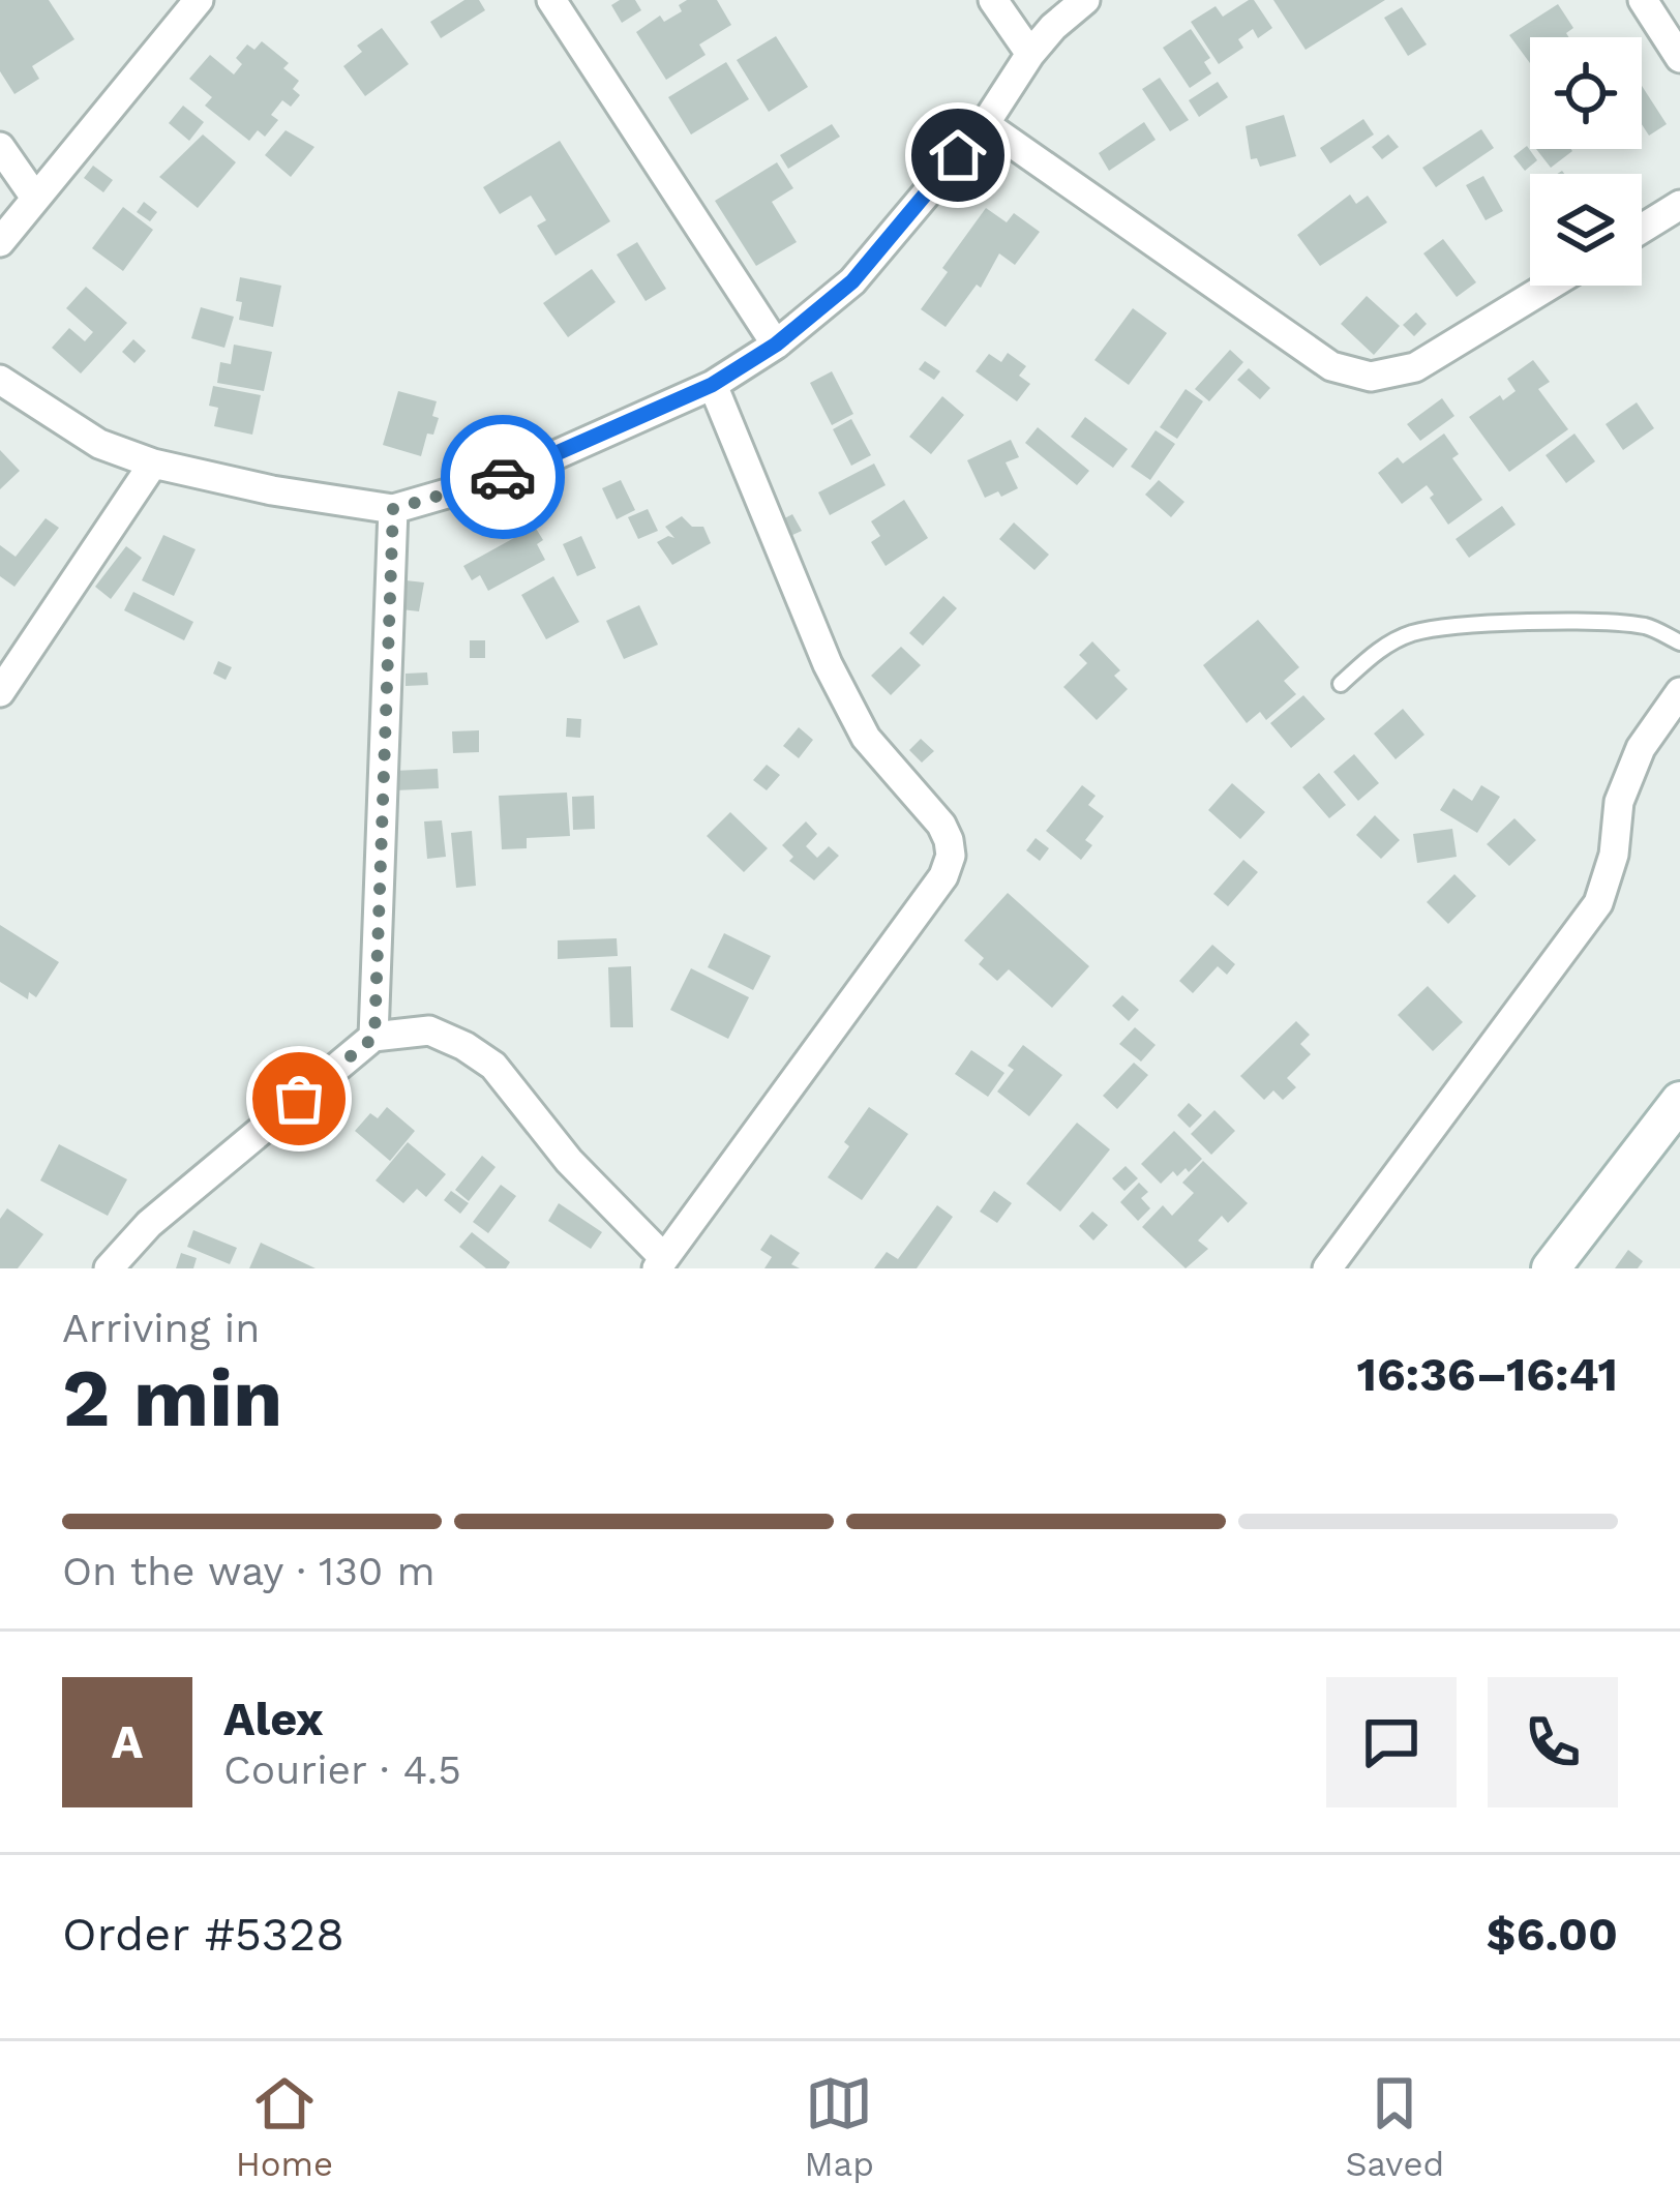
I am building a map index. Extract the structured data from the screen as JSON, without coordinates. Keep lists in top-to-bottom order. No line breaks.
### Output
{"page":{"heading":["2 min","Arriving in","16:36–16:41"],"panel":["Alex","Courier · 4.5","Order #5328","$6.00"],"bar":"On the way · 130 m","round":"A","tabs":["Home","Map","Saved"]}}
